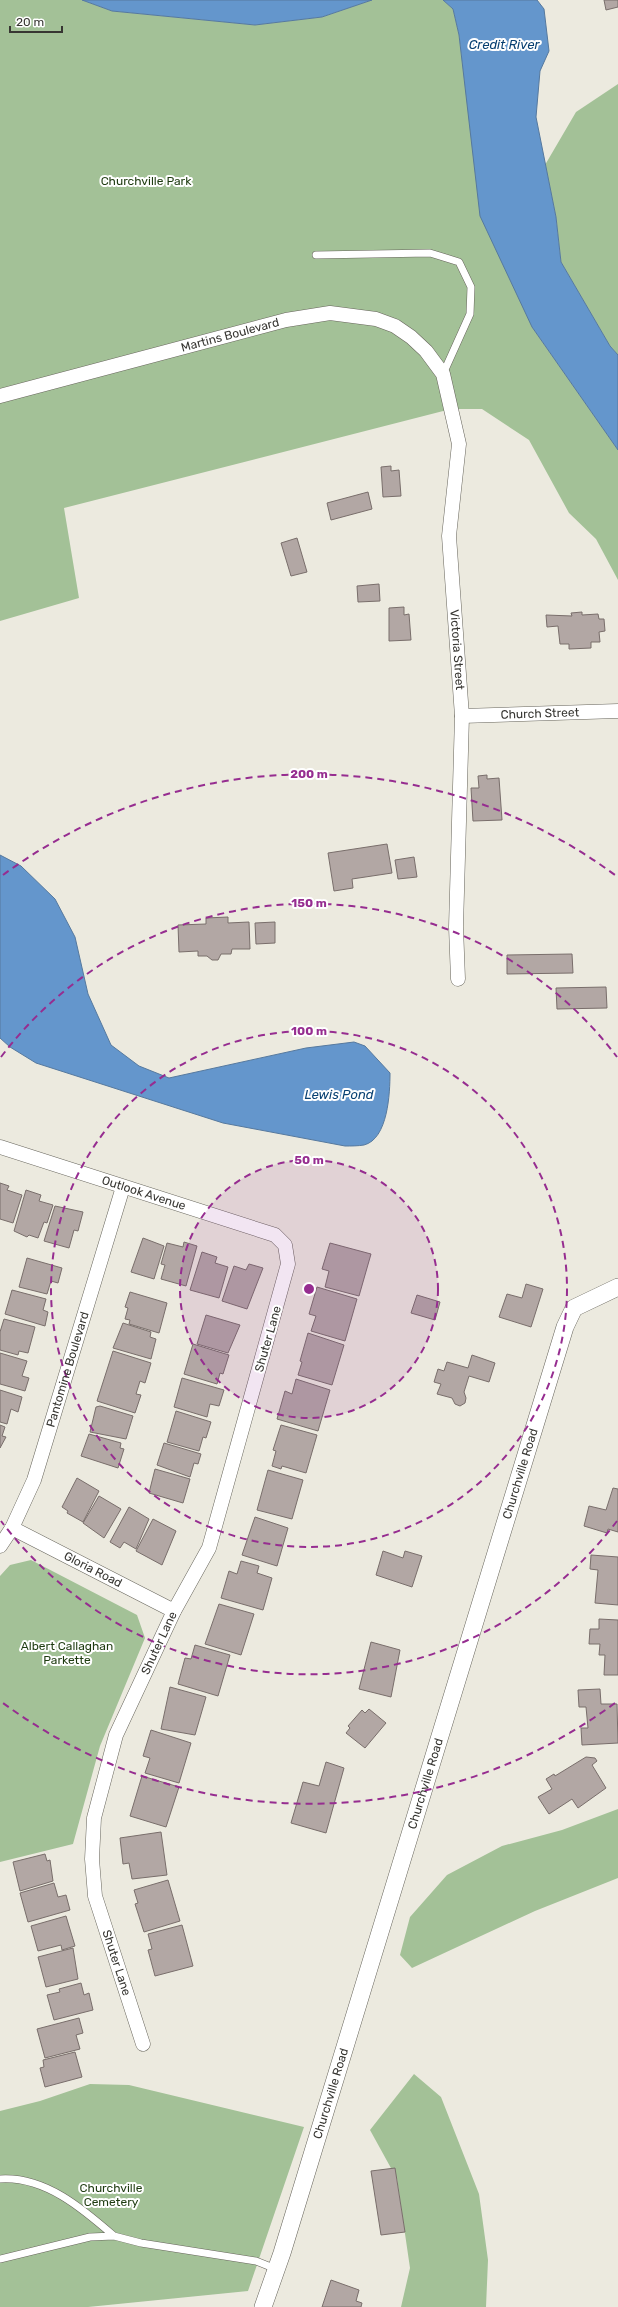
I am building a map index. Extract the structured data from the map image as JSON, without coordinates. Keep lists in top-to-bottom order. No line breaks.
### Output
{"streets":{"street":["Martins Boulevard","Victoria Street","Church Street","Outlook Avenue","Shuter Lane","Pantomine Boulevard","Churchville Road","Gloria Road"]},"crossings":[["Martins Boulevard","Victoria Street"],["Victoria Street","Church Street"],["Outlook Avenue","Shuter Lane"],["Outlook Avenue","Pantomine Boulevard"],["Shuter Lane","Gloria Road"],["Pantomine Boulevard","Gloria Road"]],"water":["Credit River","Lewis Pond"],"parks":["Churchville Park","Albert Callaghan Parkette","Churchville Cemetery"],"scale_bar":"20 m","rings":["200 m","150 m","100 m","50 m"]}
